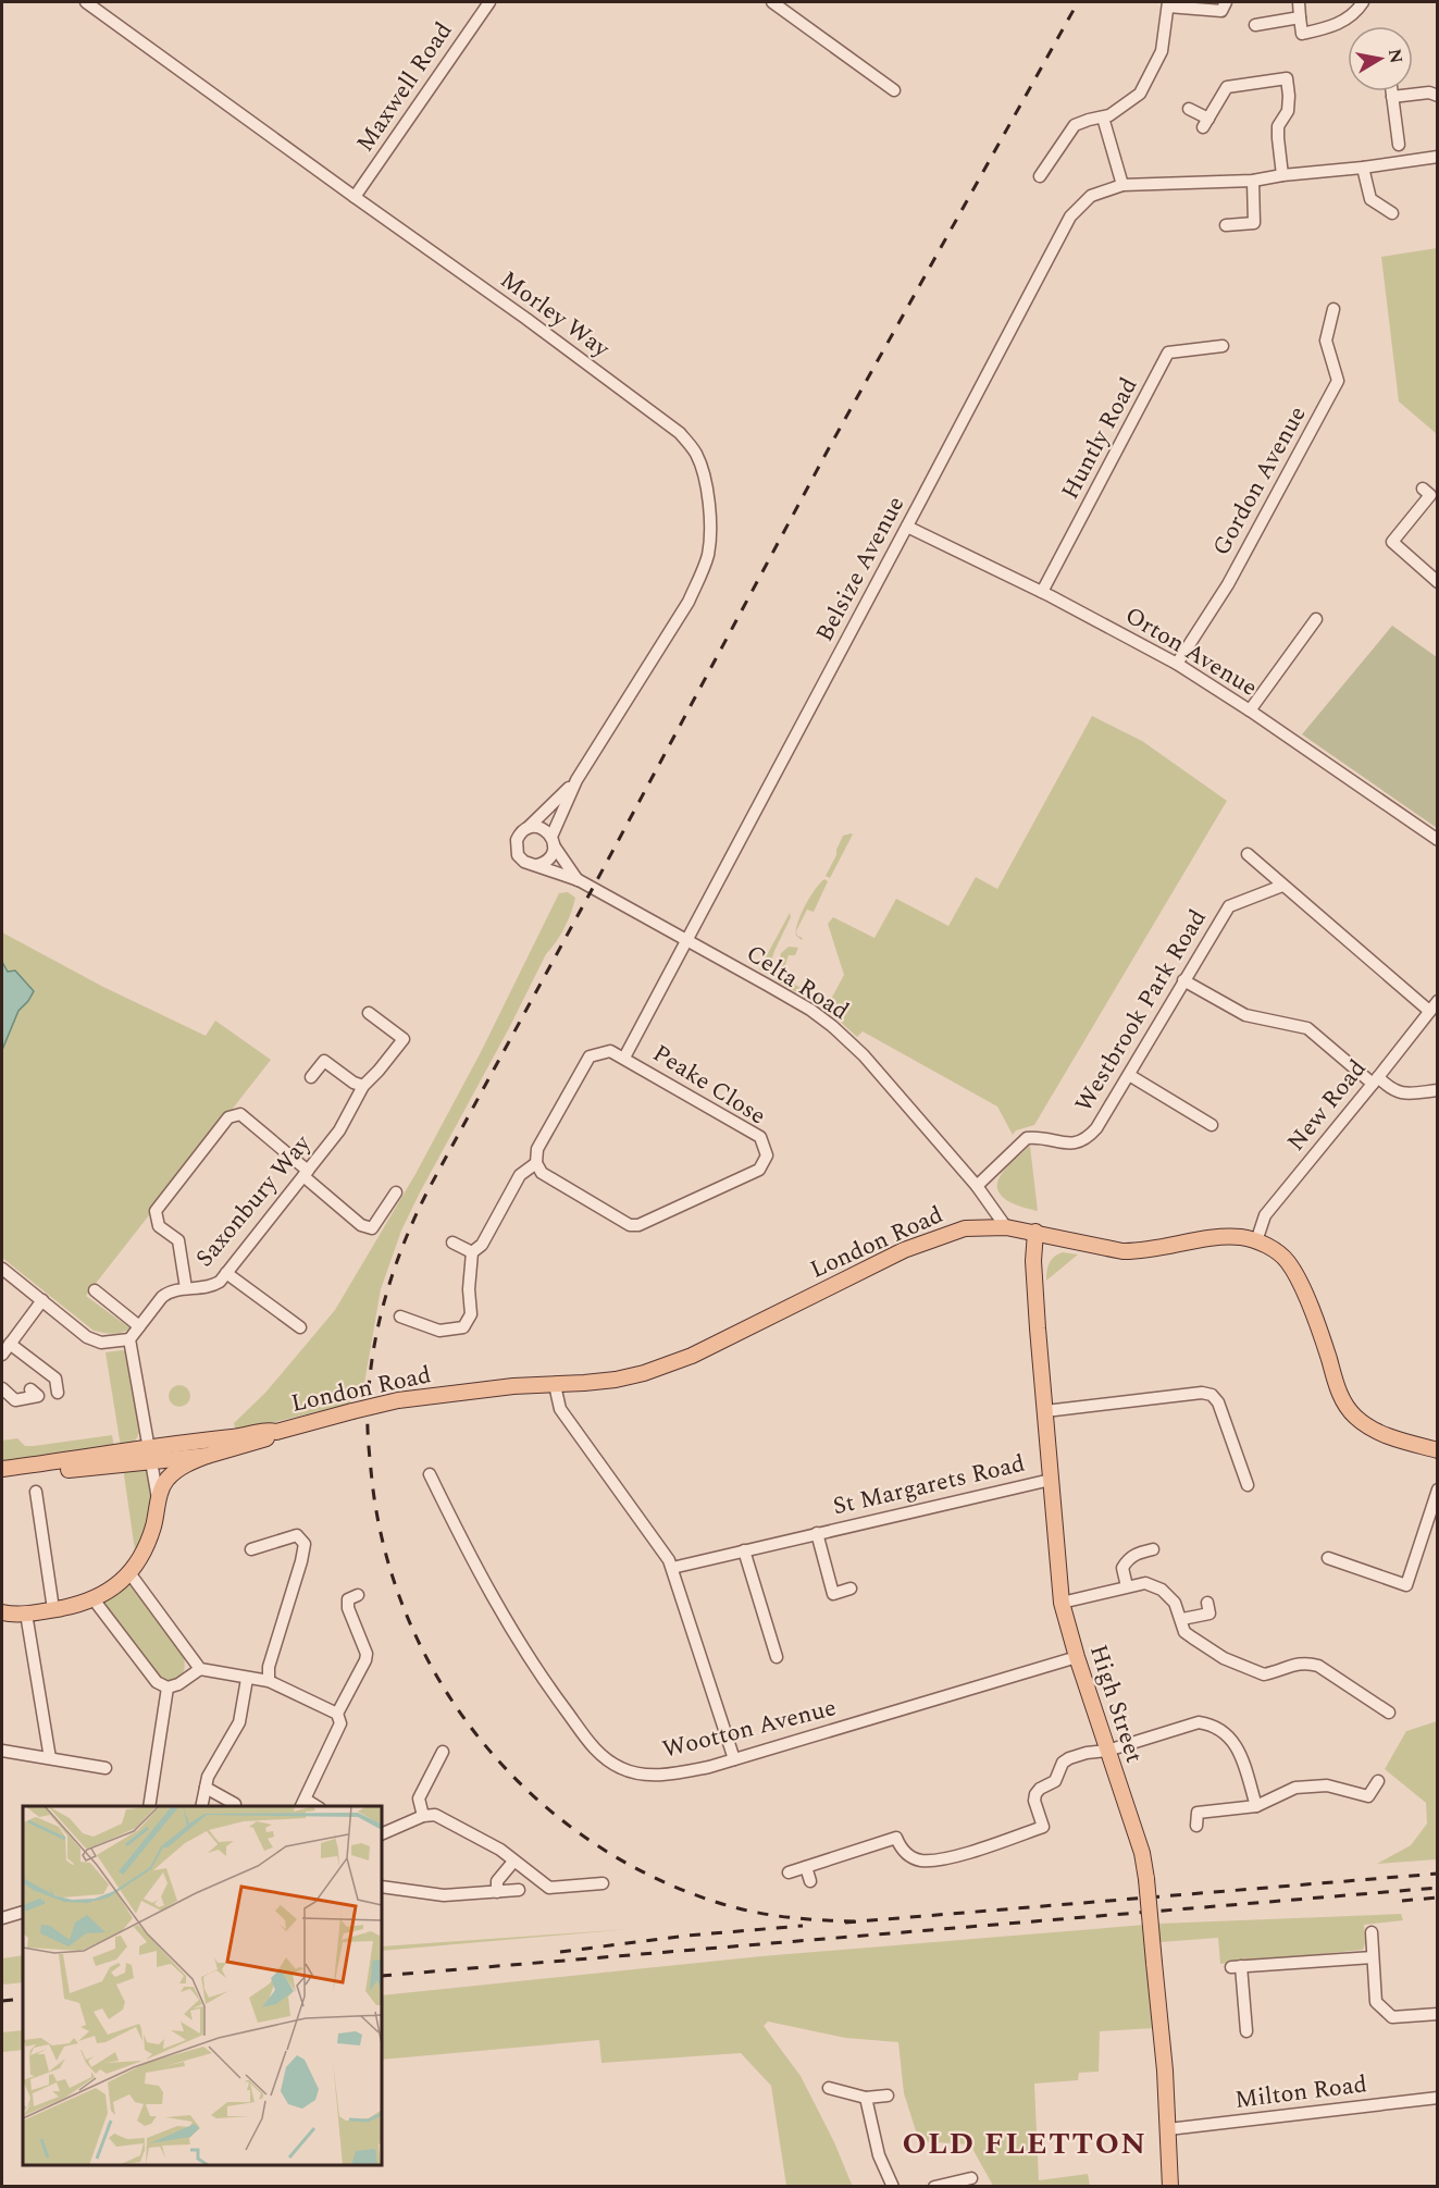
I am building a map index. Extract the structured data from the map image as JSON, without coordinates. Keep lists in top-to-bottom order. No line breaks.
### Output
{"streets":{"main road":["London Road","High Street"],"street":["Maxwell Road","Morley Way","Huntly Road","Gordon Avenue","Belsize Avenue","Orton Avenue","Celta Road","Westbrook Park Road","Peake Close","New Road","Saxonbury Way","St Margarets Road","Wootton Avenue","Milton Road"]},"crossings":[["Maxwell Road","Morley Way"],["Morley Way","Celta Road"],["Huntly Road","Orton Avenue"],["Gordon Avenue","Orton Avenue"],["Belsize Avenue","Orton Avenue"],["Belsize Avenue","Celta Road"],["Belsize Avenue","Peake Close"],["Celta Road","Westbrook Park Road"],["Celta Road","Peake Close"],["Celta Road","London Road"],["New Road","London Road"],["London Road","High Street"],["St Margarets Road","High Street"],["High Street","Wootton Avenue"],["High Street","Milton Road"]],"districts":["OLD FLETTON"],"north":"right"}
